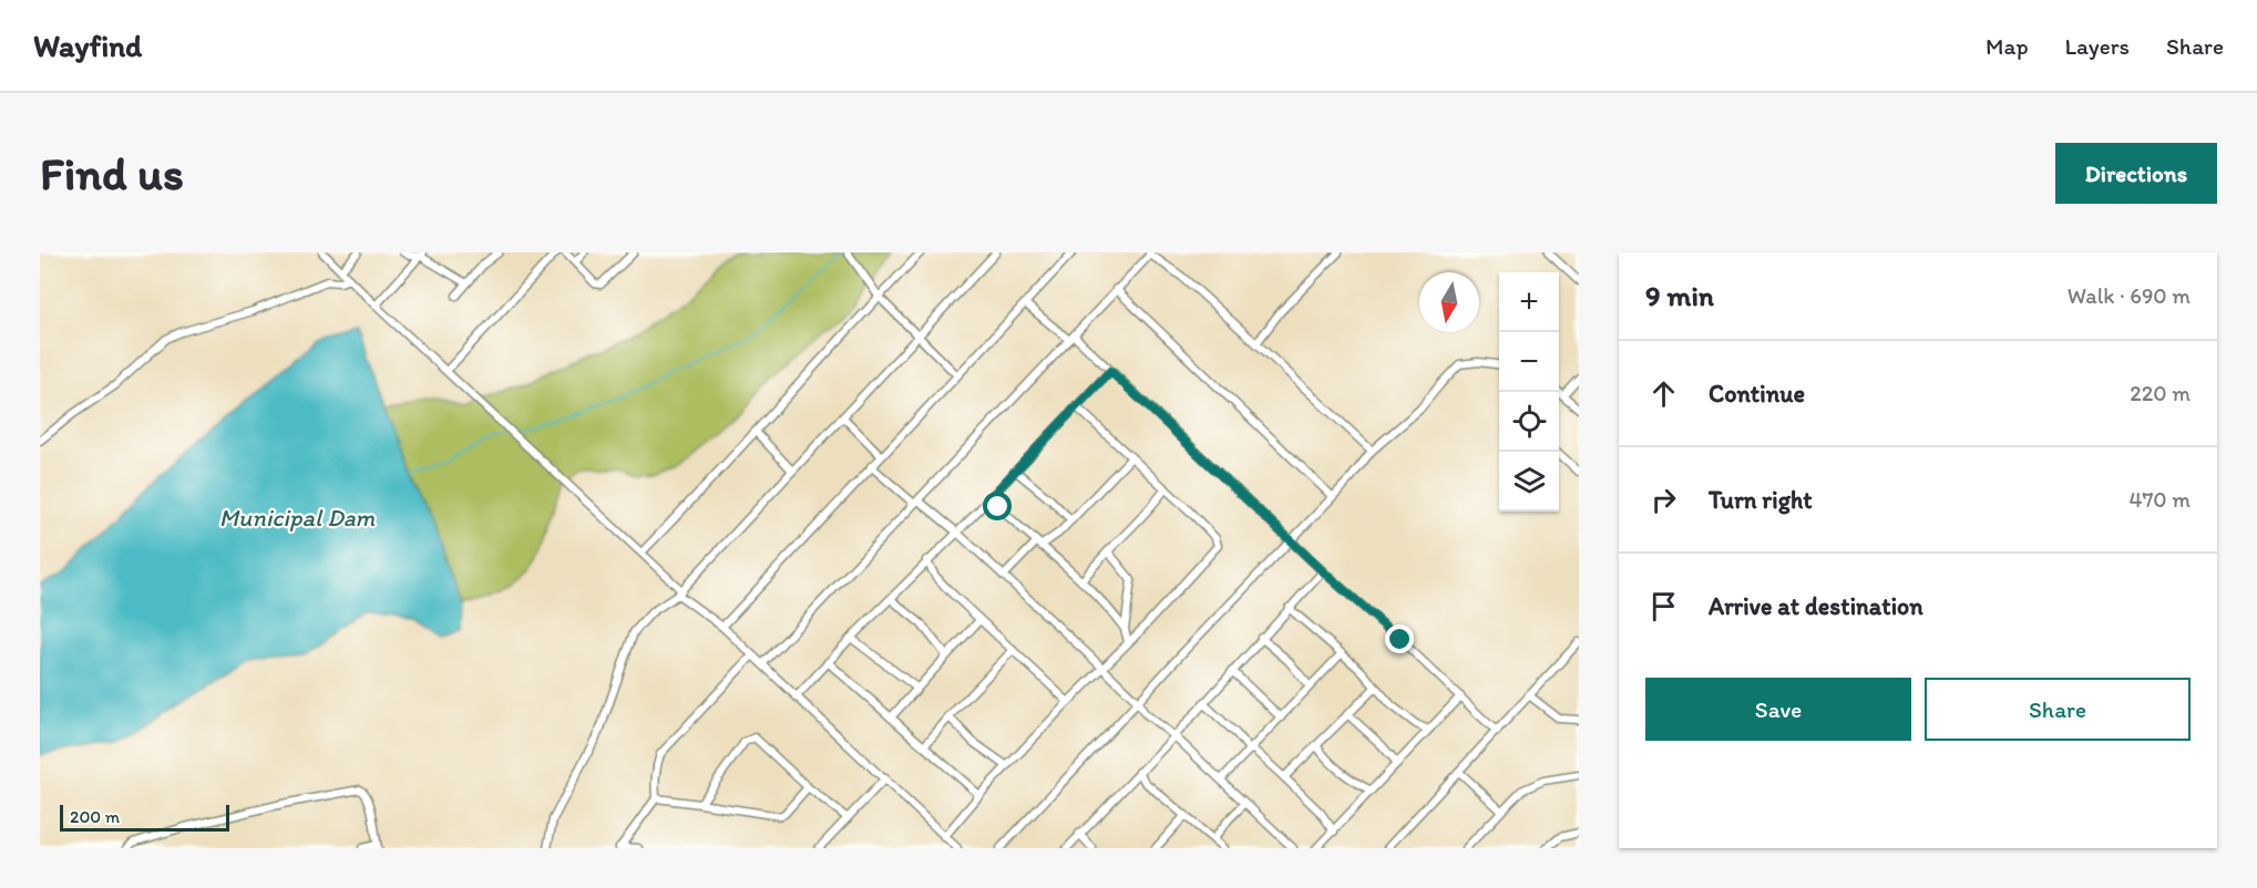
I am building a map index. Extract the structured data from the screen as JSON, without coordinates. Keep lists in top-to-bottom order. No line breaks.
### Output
{"water":["Municipal Dam"],"scale_bar":"200 m","north":"bottom","page":{"header":"Wayfind","nav":["Map","Layers","Share"],"buttons":["Directions",["Save","Share"]],"title":"Find us","heading":["9 min","Walk · 690 m"],"map_buttons":["+","−"],"list":[["Continue","220 m"],["Turn right","470 m"],"Arrive at destination"],"scale":"200 m"}}
